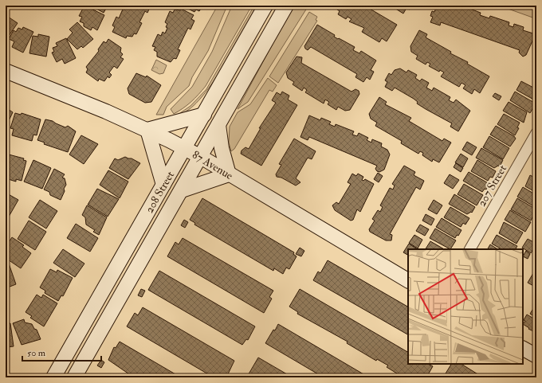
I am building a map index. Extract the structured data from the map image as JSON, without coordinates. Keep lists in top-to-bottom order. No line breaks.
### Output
{"streets":{"main road":["87 Avenue","208 Street"],"street":["207 Street"]},"crossings":[["87 Avenue","208 Street"]],"scale_bar":"50 m"}
